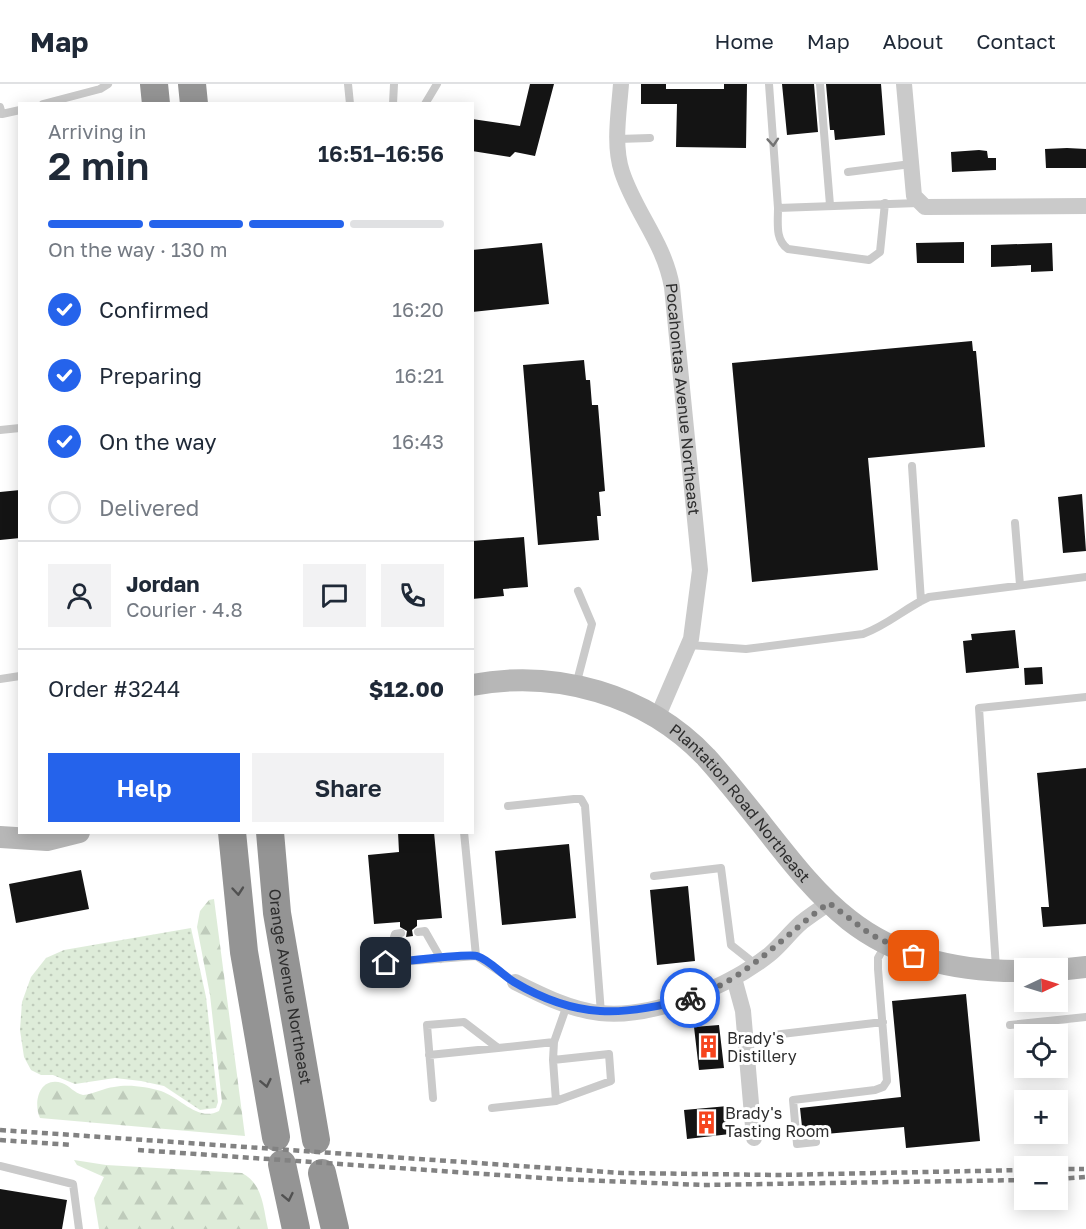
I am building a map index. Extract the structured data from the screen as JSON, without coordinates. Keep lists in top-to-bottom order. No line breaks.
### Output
{"streets":{"highway":["Orange Avenue Northeast"],"street":["Pocahontas Avenue Northeast","Plantation Road Northeast"]},"crossings":[["Pocahontas Avenue Northeast","Plantation Road Northeast"]],"places":{"building":["Brady's Distillery","Brady's Tasting Room"]},"north":"right","page":{"header":"Map","nav":["Home","Map","About","Contact"],"heading":["2 min","Arriving in","16:51–16:56"],"panel":["Jordan","Courier · 4.8","Order #3244","$12.00"],"bar":"On the way · 130 m","list":[["Confirmed","16:20"],["Preparing","16:21"],["On the way","16:43"],"Delivered"],"buttons":["Help","Share"],"map_buttons":["+","−"]}}
